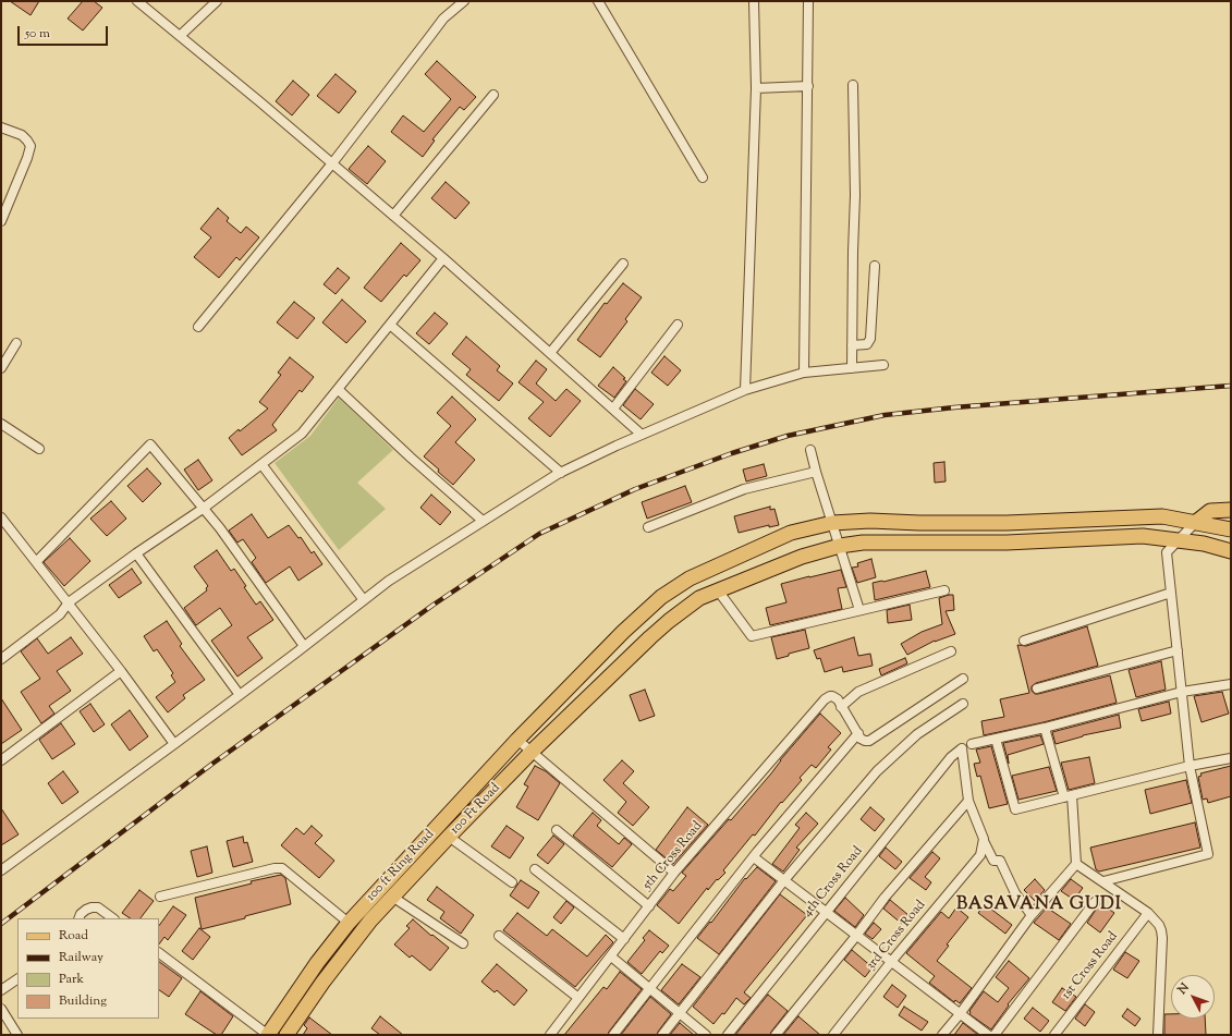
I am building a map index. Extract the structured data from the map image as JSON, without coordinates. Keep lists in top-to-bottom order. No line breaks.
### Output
{"streets":{"main road":["100 Ft Road","100 ft Ring Road"],"street":["5th Cross Road","4th Cross Road","3rd Cross Road","1st Cross Road"]},"districts":["BASAVANA GUDI"],"legend":["Road","Railway","Park","Building"],"scale_bar":"50 m","north":"top left"}
